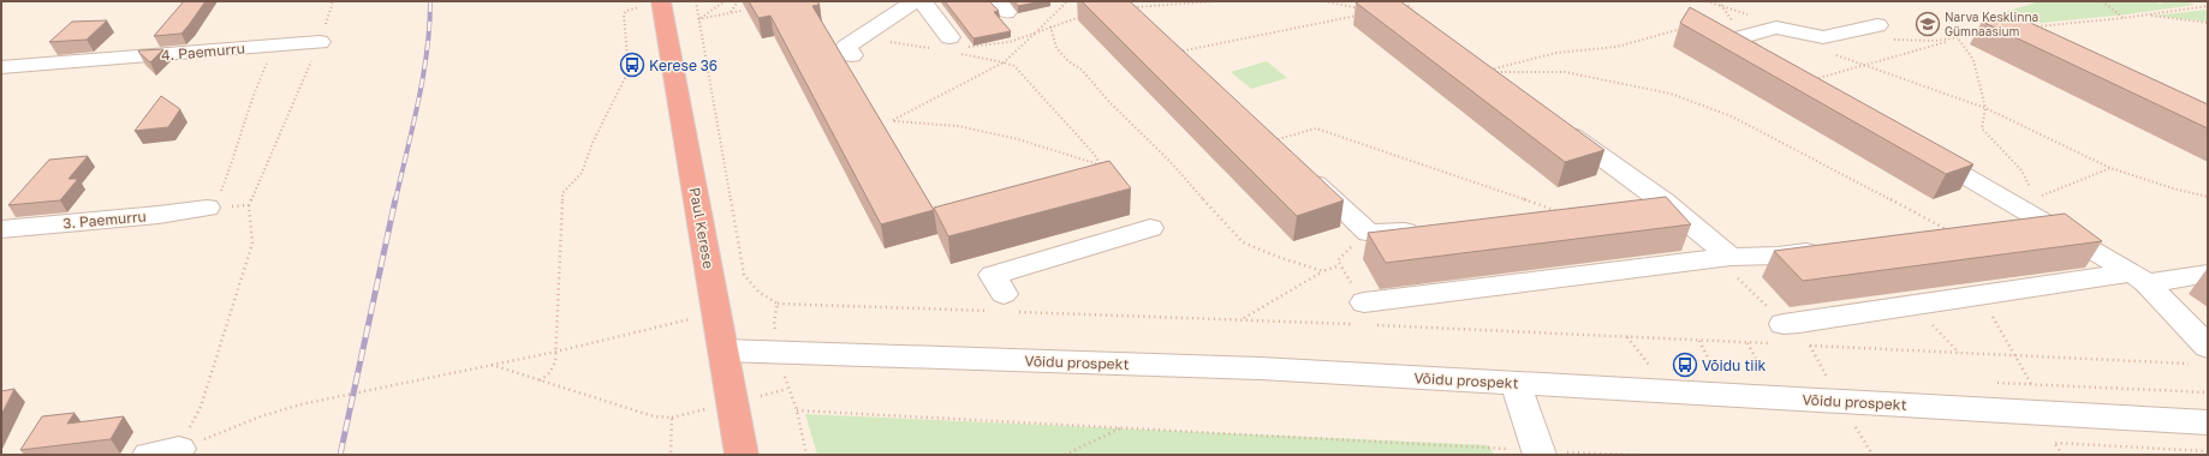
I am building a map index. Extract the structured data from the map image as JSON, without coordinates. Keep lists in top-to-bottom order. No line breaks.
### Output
{"streets":{"highway":["Paul Kerese"],"street":["4. Paemurru","3. Paemurru","Võidu prospekt"]},"crossings":[["Paul Kerese","Võidu prospekt"]],"places":{"school or university":["Narva Kesklinna Gümnaasium"],"bus stop":["Kerese 36","Võidu tiik"]}}
